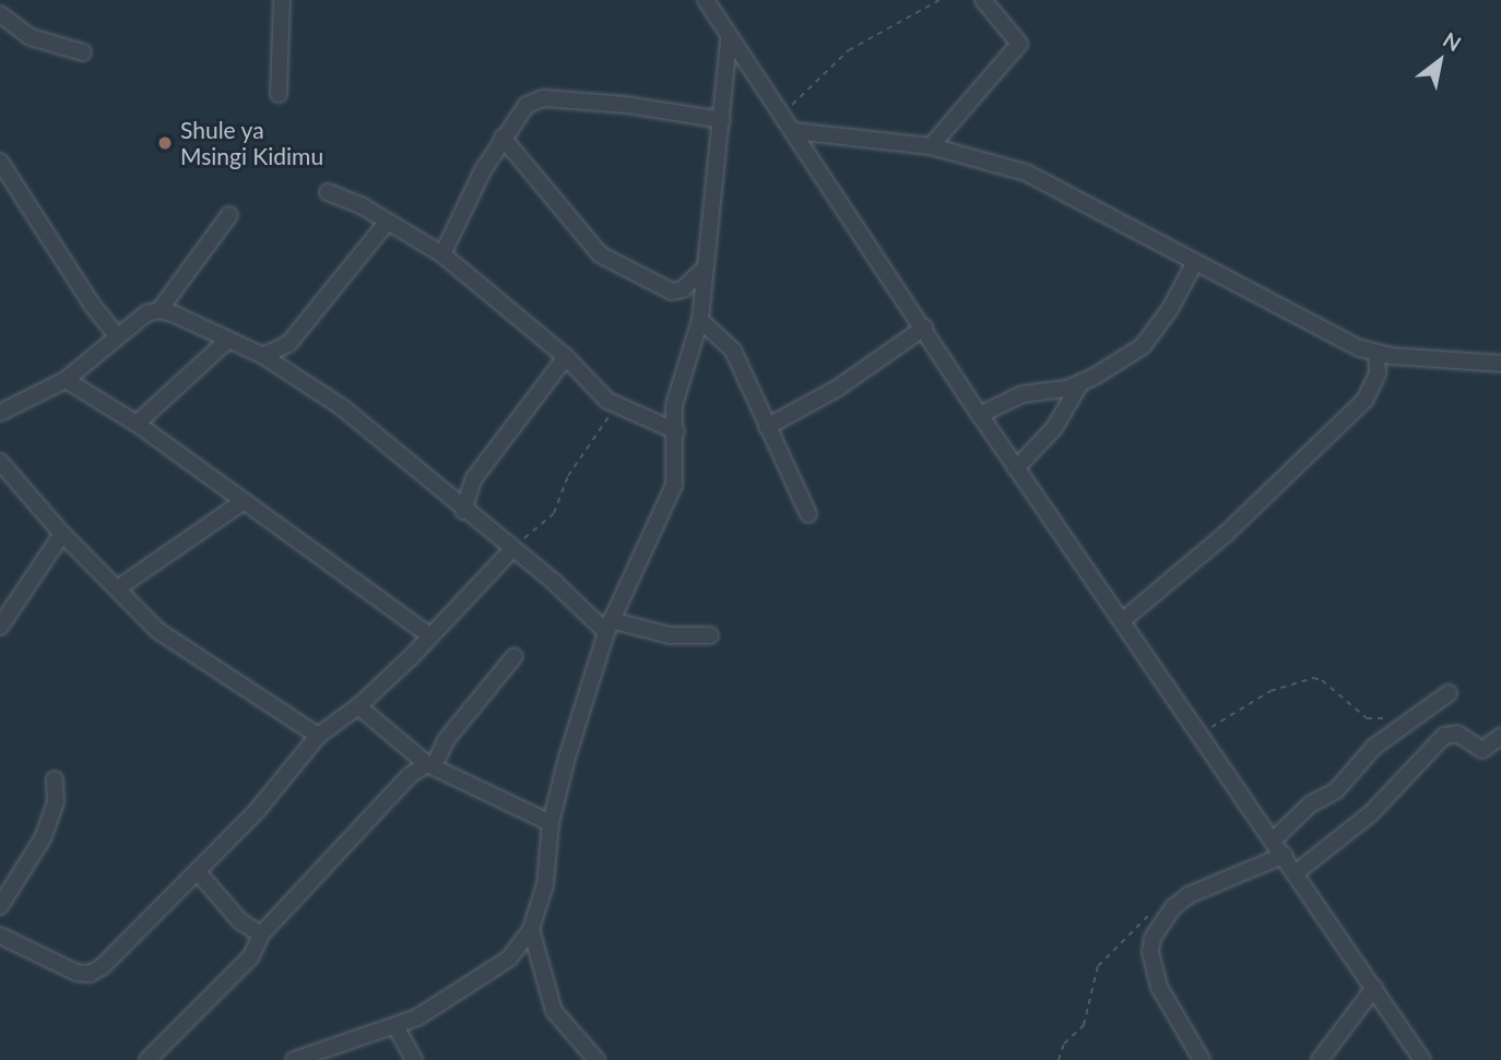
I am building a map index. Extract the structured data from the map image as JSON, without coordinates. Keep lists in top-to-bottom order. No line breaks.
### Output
{"places":["Shule ya Msingi Kidimu"],"north":"top right"}
